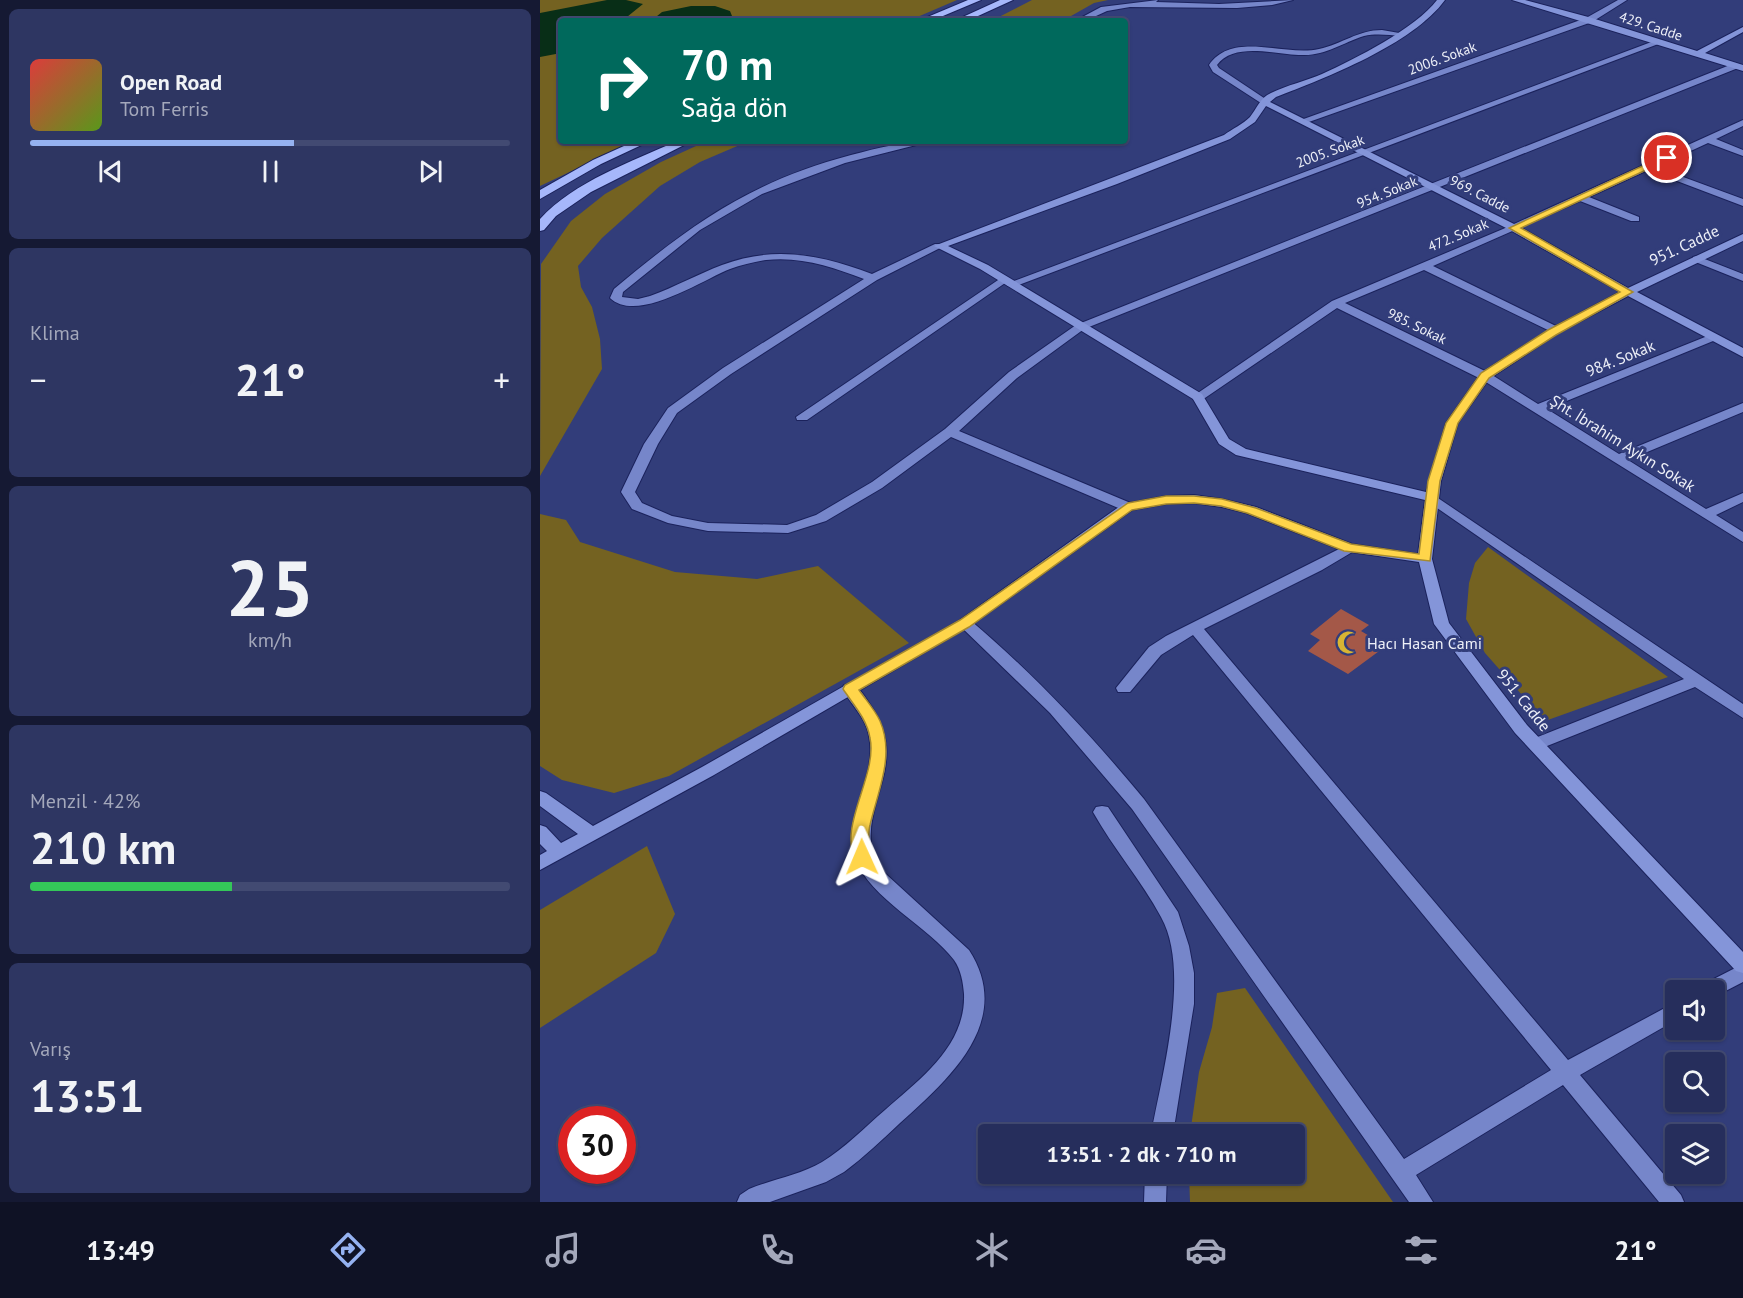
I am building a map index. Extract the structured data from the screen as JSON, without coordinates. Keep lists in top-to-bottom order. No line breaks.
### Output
{"streets":{"street":["429. Cadde","2006. Sokak","2005. Sokak","954. Sokak","969. Cadde","472. Sokak","951. Cadde","985. Sokak","984. Sokak","Şht. İbrahim Aykın Sokak"]},"crossings":[["429. Cadde","2006. Sokak"],["429. Cadde","2005. Sokak"],["429. Cadde","954. Sokak"],["2006. Sokak","969. Cadde"],["2005. Sokak","969. Cadde"],["954. Sokak","969. Cadde"],["969. Cadde","472. Sokak"],["969. Cadde","951. Cadde"],["969. Cadde","984. Sokak"],["472. Sokak","985. Sokak"],["951. Cadde","985. Sokak"],["951. Cadde","Şht. İbrahim Aykın Sokak"],["985. Sokak","Şht. İbrahim Aykın Sokak"],["984. Sokak","Şht. İbrahim Aykın Sokak"]],"places":{"mosque":["Hacı Hasan Cami"]},"page":{"turn":["70 m","Sağa dön"],"song":["Open Road","Tom Ferris"],"tile":["Klima",["25","km/h"],["Menzil · 42%","210 km"],["Varış","13:51"]],"heat":["−","21°","+"],"limit":"30","trip":"13:51 · 2 dk · 710 m","tabs":["13:49","21°"]}}
